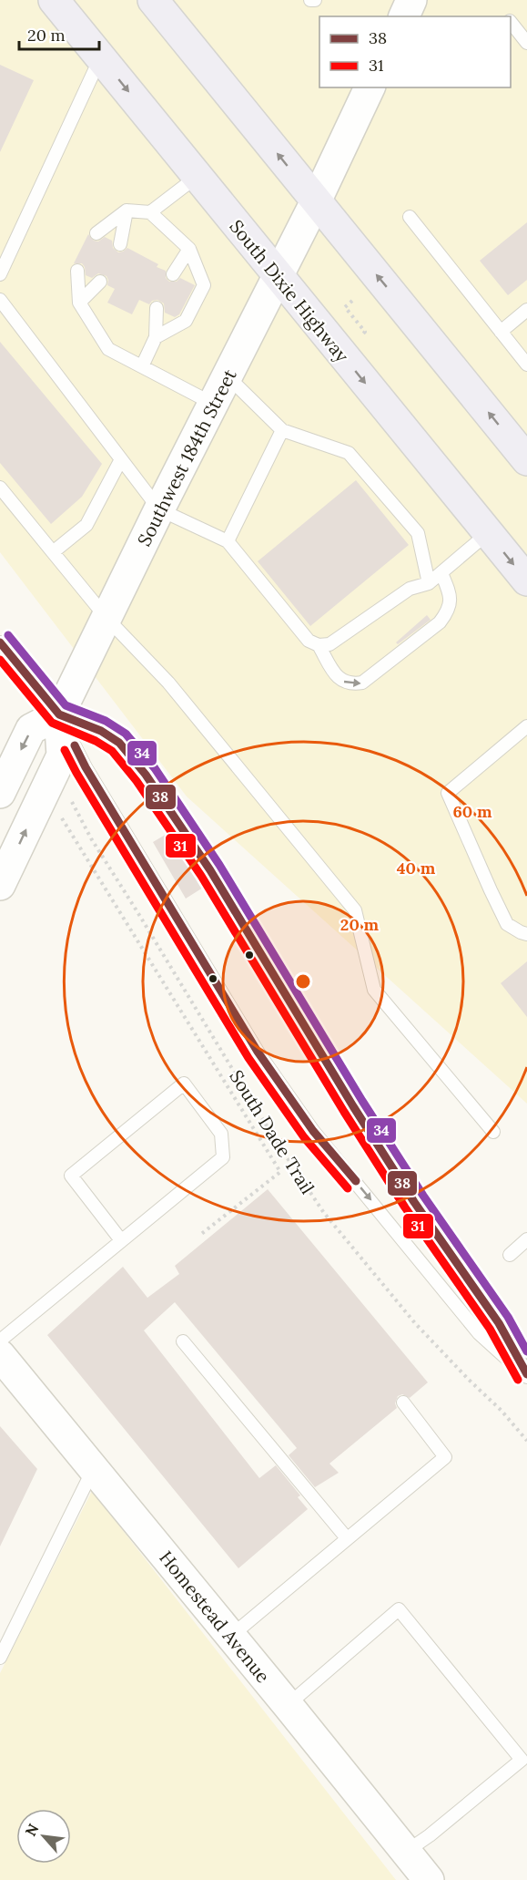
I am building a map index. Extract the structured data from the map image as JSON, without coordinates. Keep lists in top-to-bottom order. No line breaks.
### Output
{"streets":{"highway":["South Dixie Highway"],"main road":["Southwest 184th Street","Homestead Avenue"],"path":["South Dade Trail"]},"crossings":[["South Dixie Highway","Southwest 184th Street"]],"lines":["transit line 34","transit line 38","transit line 31"],"legend":["38","31"],"scale_bar":"20 m","north":"top left","rings":["60 m","40 m","20 m"]}
